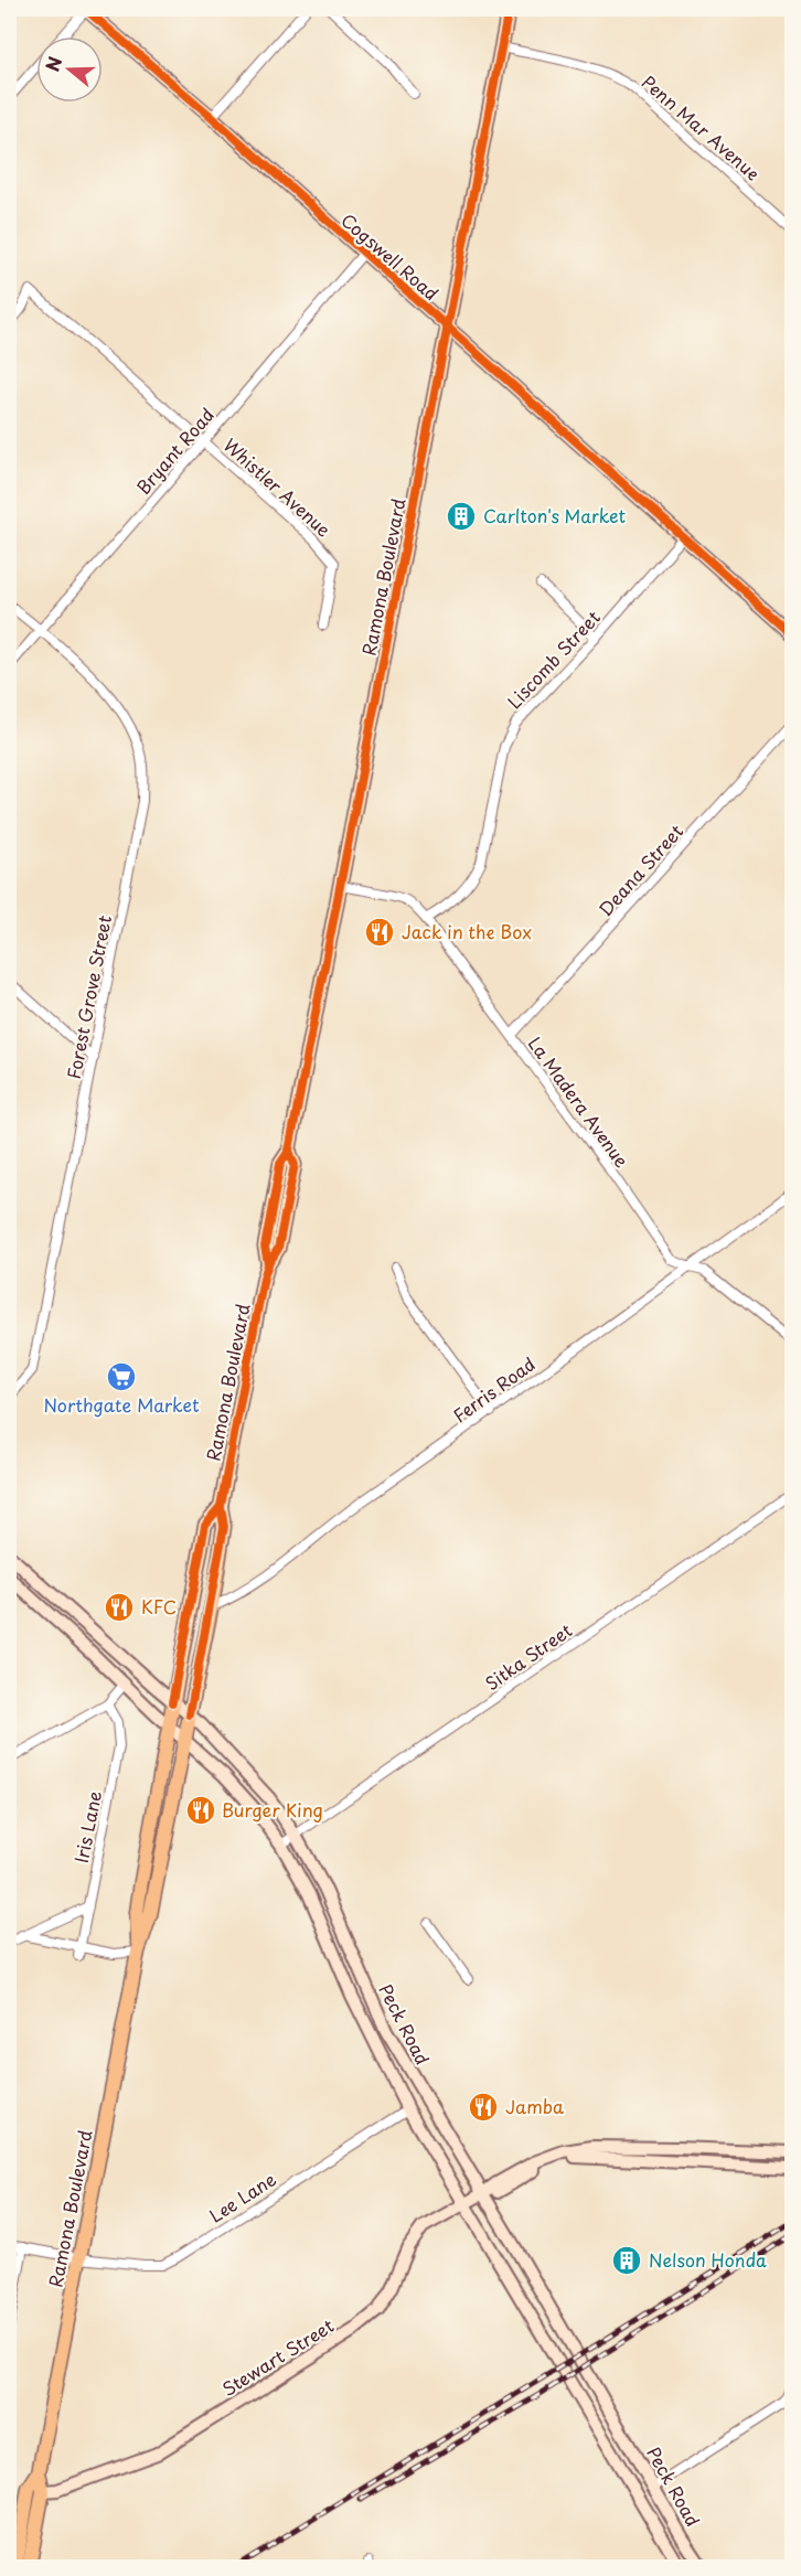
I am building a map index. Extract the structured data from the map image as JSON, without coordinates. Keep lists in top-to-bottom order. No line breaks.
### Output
{"streets":{"main road":["Cogswell Road","Ramona Boulevard","Peck Road","Stewart Street"],"street":["Penn Mar Avenue","Bryant Road","Whistler Avenue","Liscomb Street","Deana Street","Forest Grove Street","La Madera Avenue","Ferris Road","Sitka Street","Iris Lane","Lee Lane"]},"crossings":[["Penn Mar Avenue","Ramona Boulevard"],["Cogswell Road","Bryant Road"],["Cogswell Road","Ramona Boulevard"],["Cogswell Road","Liscomb Street"],["Bryant Road","Whistler Avenue"],["Bryant Road","Forest Grove Street"],["Ramona Boulevard","La Madera Avenue"],["Ramona Boulevard","Ferris Road"],["Ramona Boulevard","Peck Road"],["Ramona Boulevard","Lee Lane"],["Ramona Boulevard","Stewart Street"],["Liscomb Street","La Madera Avenue"],["Deana Street","La Madera Avenue"],["La Madera Avenue","Ferris Road"],["Sitka Street","Peck Road"],["Peck Road","Lee Lane"],["Peck Road","Stewart Street"]],"places":{"building":["Carlton's Market","Nelson Honda"],"restaurant":["Jack in the Box","KFC","Burger King","Jamba"],"supermarket":["Northgate Market"]},"north":"left"}
